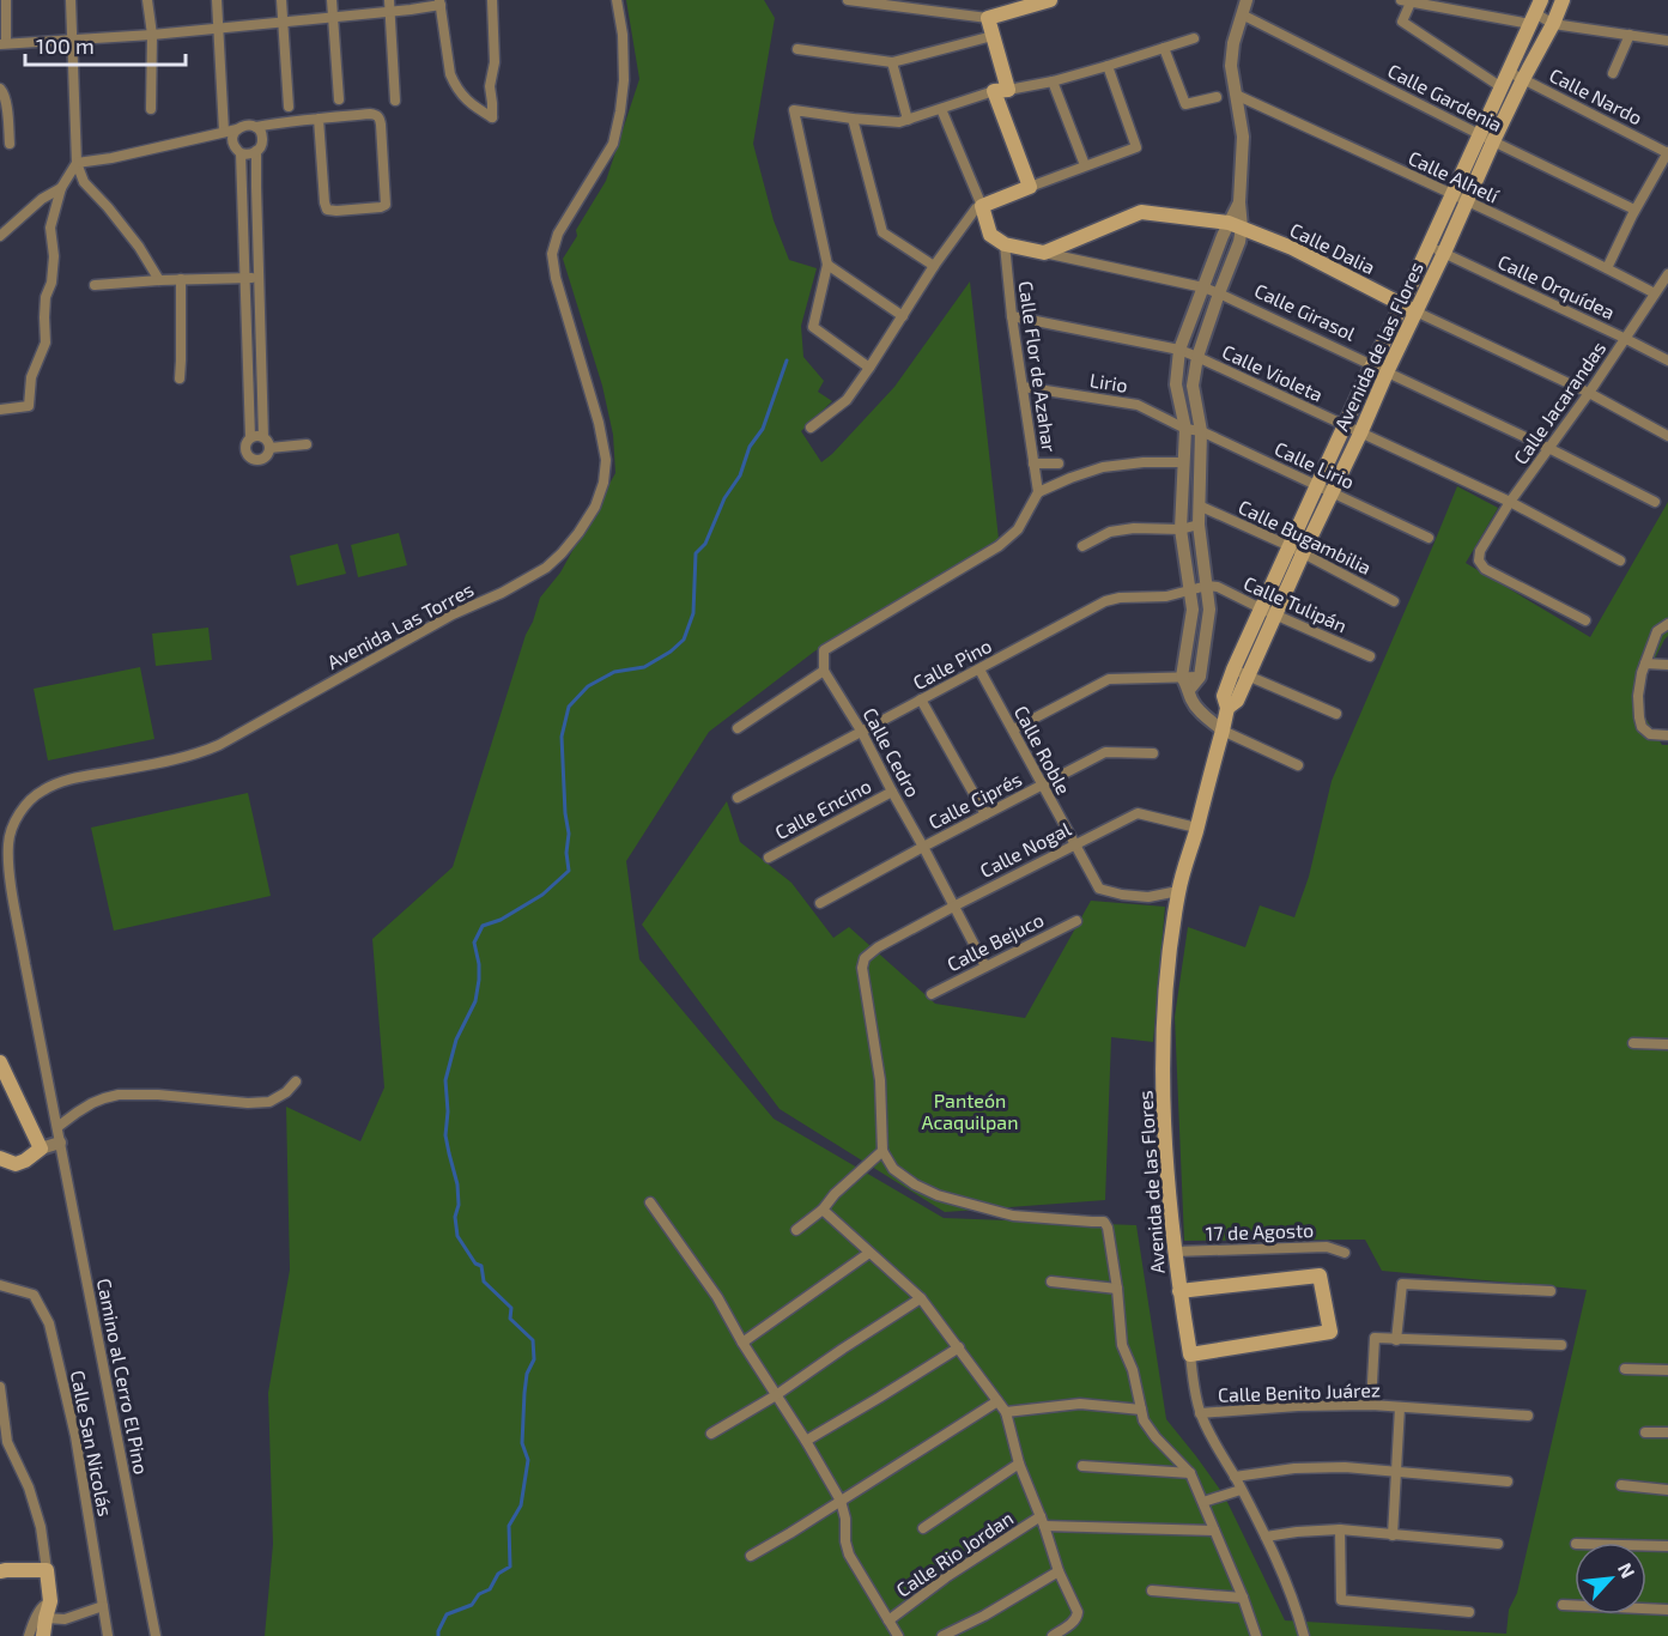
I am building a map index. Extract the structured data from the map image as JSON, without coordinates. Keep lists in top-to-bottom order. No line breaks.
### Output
{"streets":{"main road":["Calle Dalia","Calle Girasol","Avenida de las Flores"],"street":["Calle Nardo","Calle Gardenia","Calle Alhelí","Calle Orquídea","Calle Flor de Azahar","Calle Violeta","Lirio","Calle Jacarandas","Calle Lirio","Calle Bugambilia","Calle Tulipán","Avenida Las Torres","Calle Pino","Calle Roble","Calle Cedro","Calle Ciprés","Calle Encino","Calle Nogal","Calle Bejuco","17 de Agosto","Camino al Cerro El Pino","Calle Benito Juárez","Calle San Nicolás","Calle Rio Jordan"]},"crossings":[["Calle Nardo","Avenida de las Flores"],["Calle Gardenia","Avenida de las Flores"],["Calle Alhelí","Avenida de las Flores"],["Calle Alhelí","Calle Jacarandas"],["Calle Dalia","Calle Girasol"],["Calle Dalia","Avenida de las Flores"],["Calle Dalia","Calle Jacarandas"],["Calle Orquídea","Avenida de las Flores"],["Calle Orquídea","Calle Jacarandas"],["Calle Girasol","Avenida de las Flores"],["Calle Girasol","Calle Flor de Azahar"],["Calle Girasol","Calle Jacarandas"],["Avenida de las Flores","Calle Violeta"],["Avenida de las Flores","Calle Lirio"],["Avenida de las Flores","Calle Bugambilia"],["Avenida de las Flores","Calle Tulipán"],["Avenida de las Flores","Calle Roble"],["Avenida de las Flores","Calle Nogal"],["Avenida de las Flores","17 de Agosto"],["Avenida de las Flores","Calle Benito Juárez"],["Calle Flor de Azahar","Calle Violeta"],["Calle Flor de Azahar","Lirio"],["Calle Violeta","Calle Jacarandas"],["Lirio","Calle Lirio"],["Calle Tulipán","Calle Pino"],["Avenida Las Torres","Camino al Cerro El Pino"],["Calle Pino","Calle Roble"],["Calle Pino","Calle Cedro"],["Calle Roble","Calle Ciprés"],["Calle Roble","Calle Nogal"],["Calle Cedro","Calle Ciprés"],["Calle Cedro","Calle Encino"],["Calle Cedro","Calle Nogal"],["Calle Cedro","Calle Bejuco"]],"parks":["Panteón Acaquilpan"],"scale_bar":"100 m","north":"top right"}
